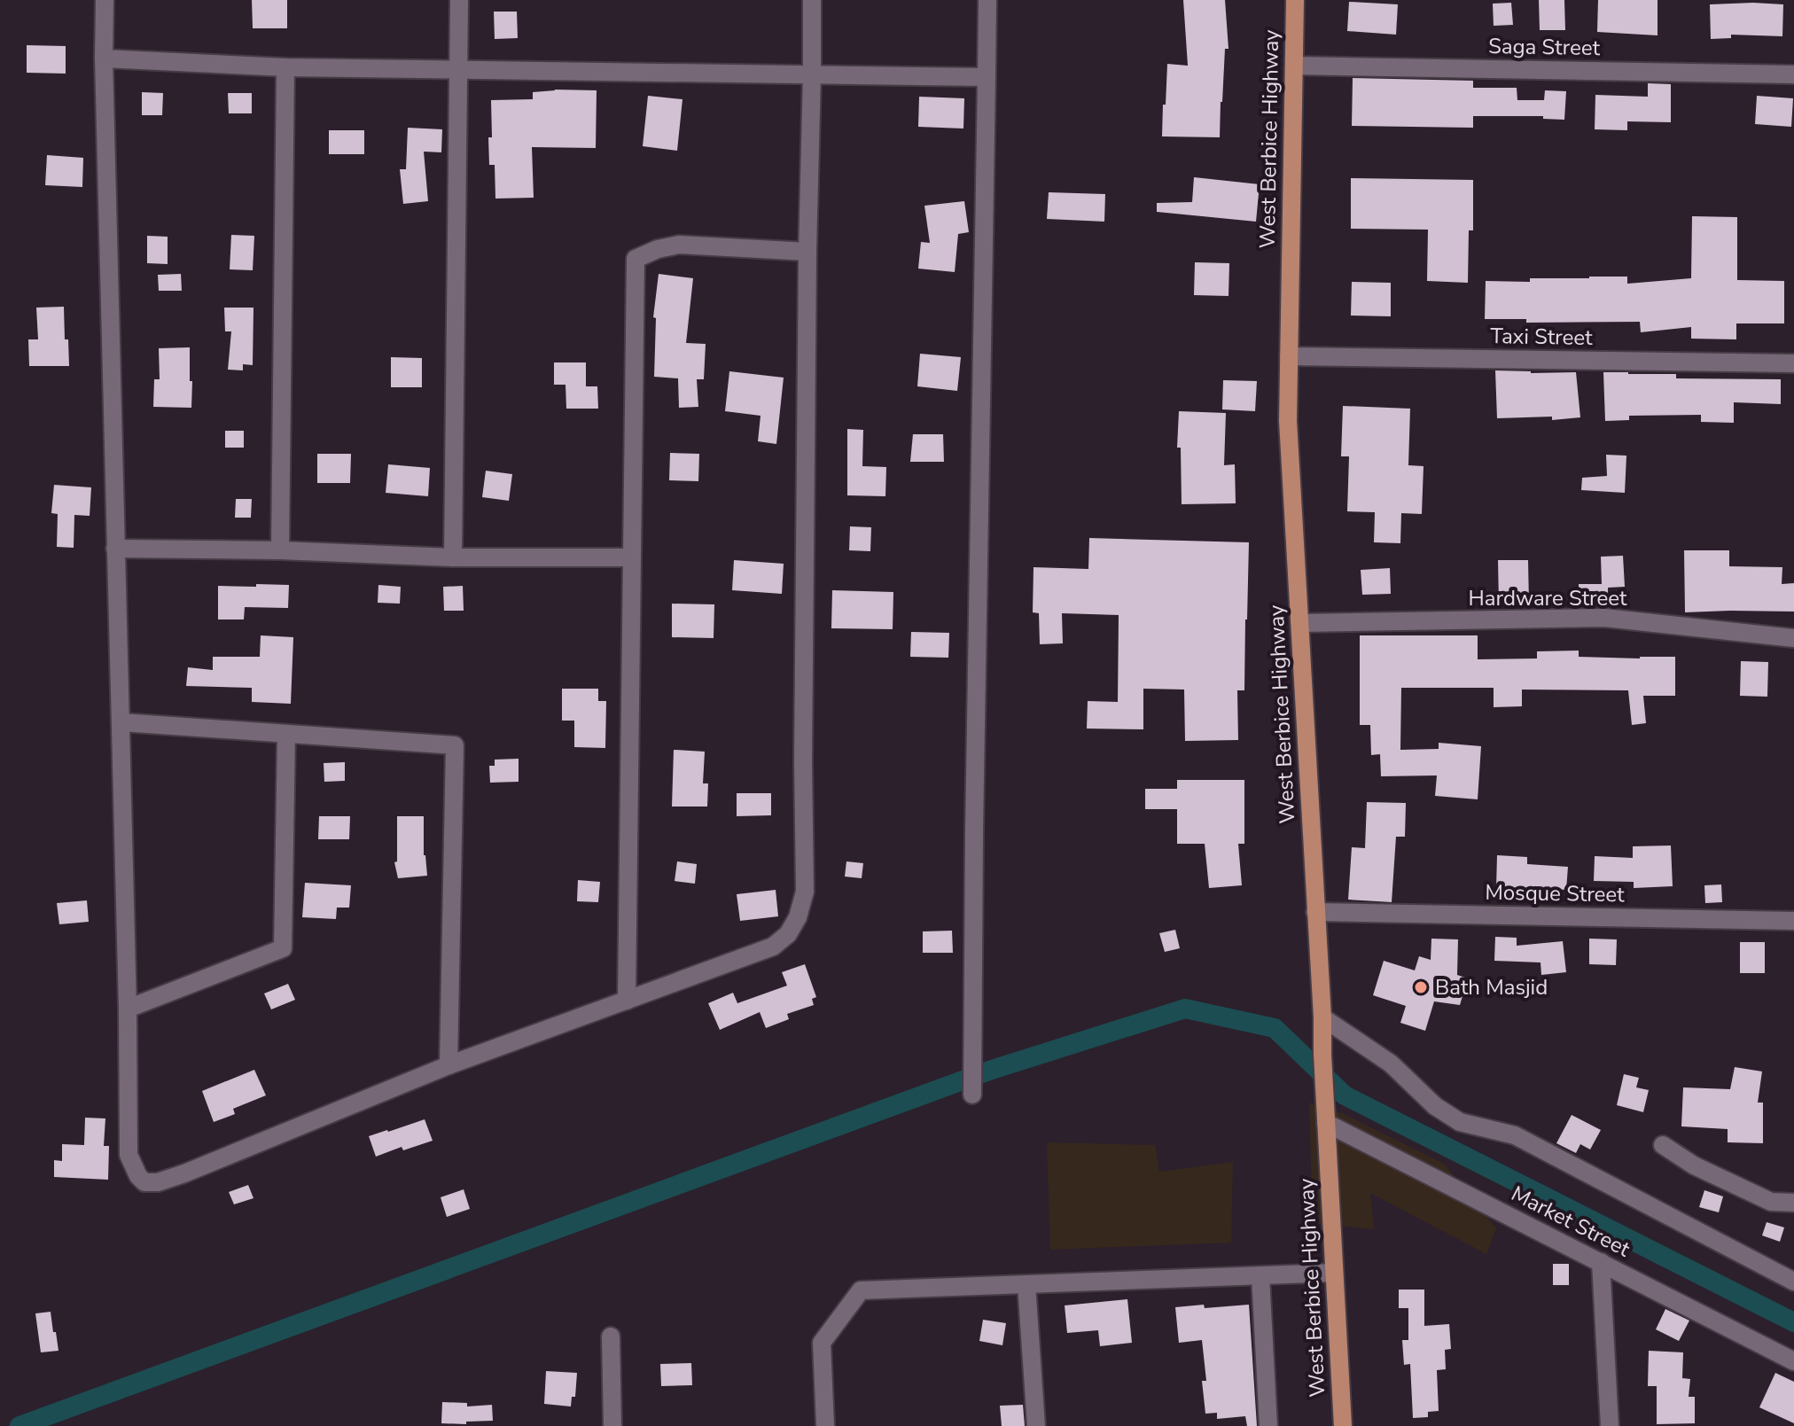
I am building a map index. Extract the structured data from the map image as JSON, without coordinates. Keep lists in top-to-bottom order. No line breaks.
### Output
{"streets":{"main road":["West Berbice Highway"],"street":["Saga Street","Taxi Street","Hardware Street","Mosque Street","Market Street"]},"crossings":[["Saga Street","West Berbice Highway"],["West Berbice Highway","Taxi Street"],["West Berbice Highway","Hardware Street"],["West Berbice Highway","Mosque Street"],["West Berbice Highway","Market Street"]],"places":["Bath Masjid"]}
